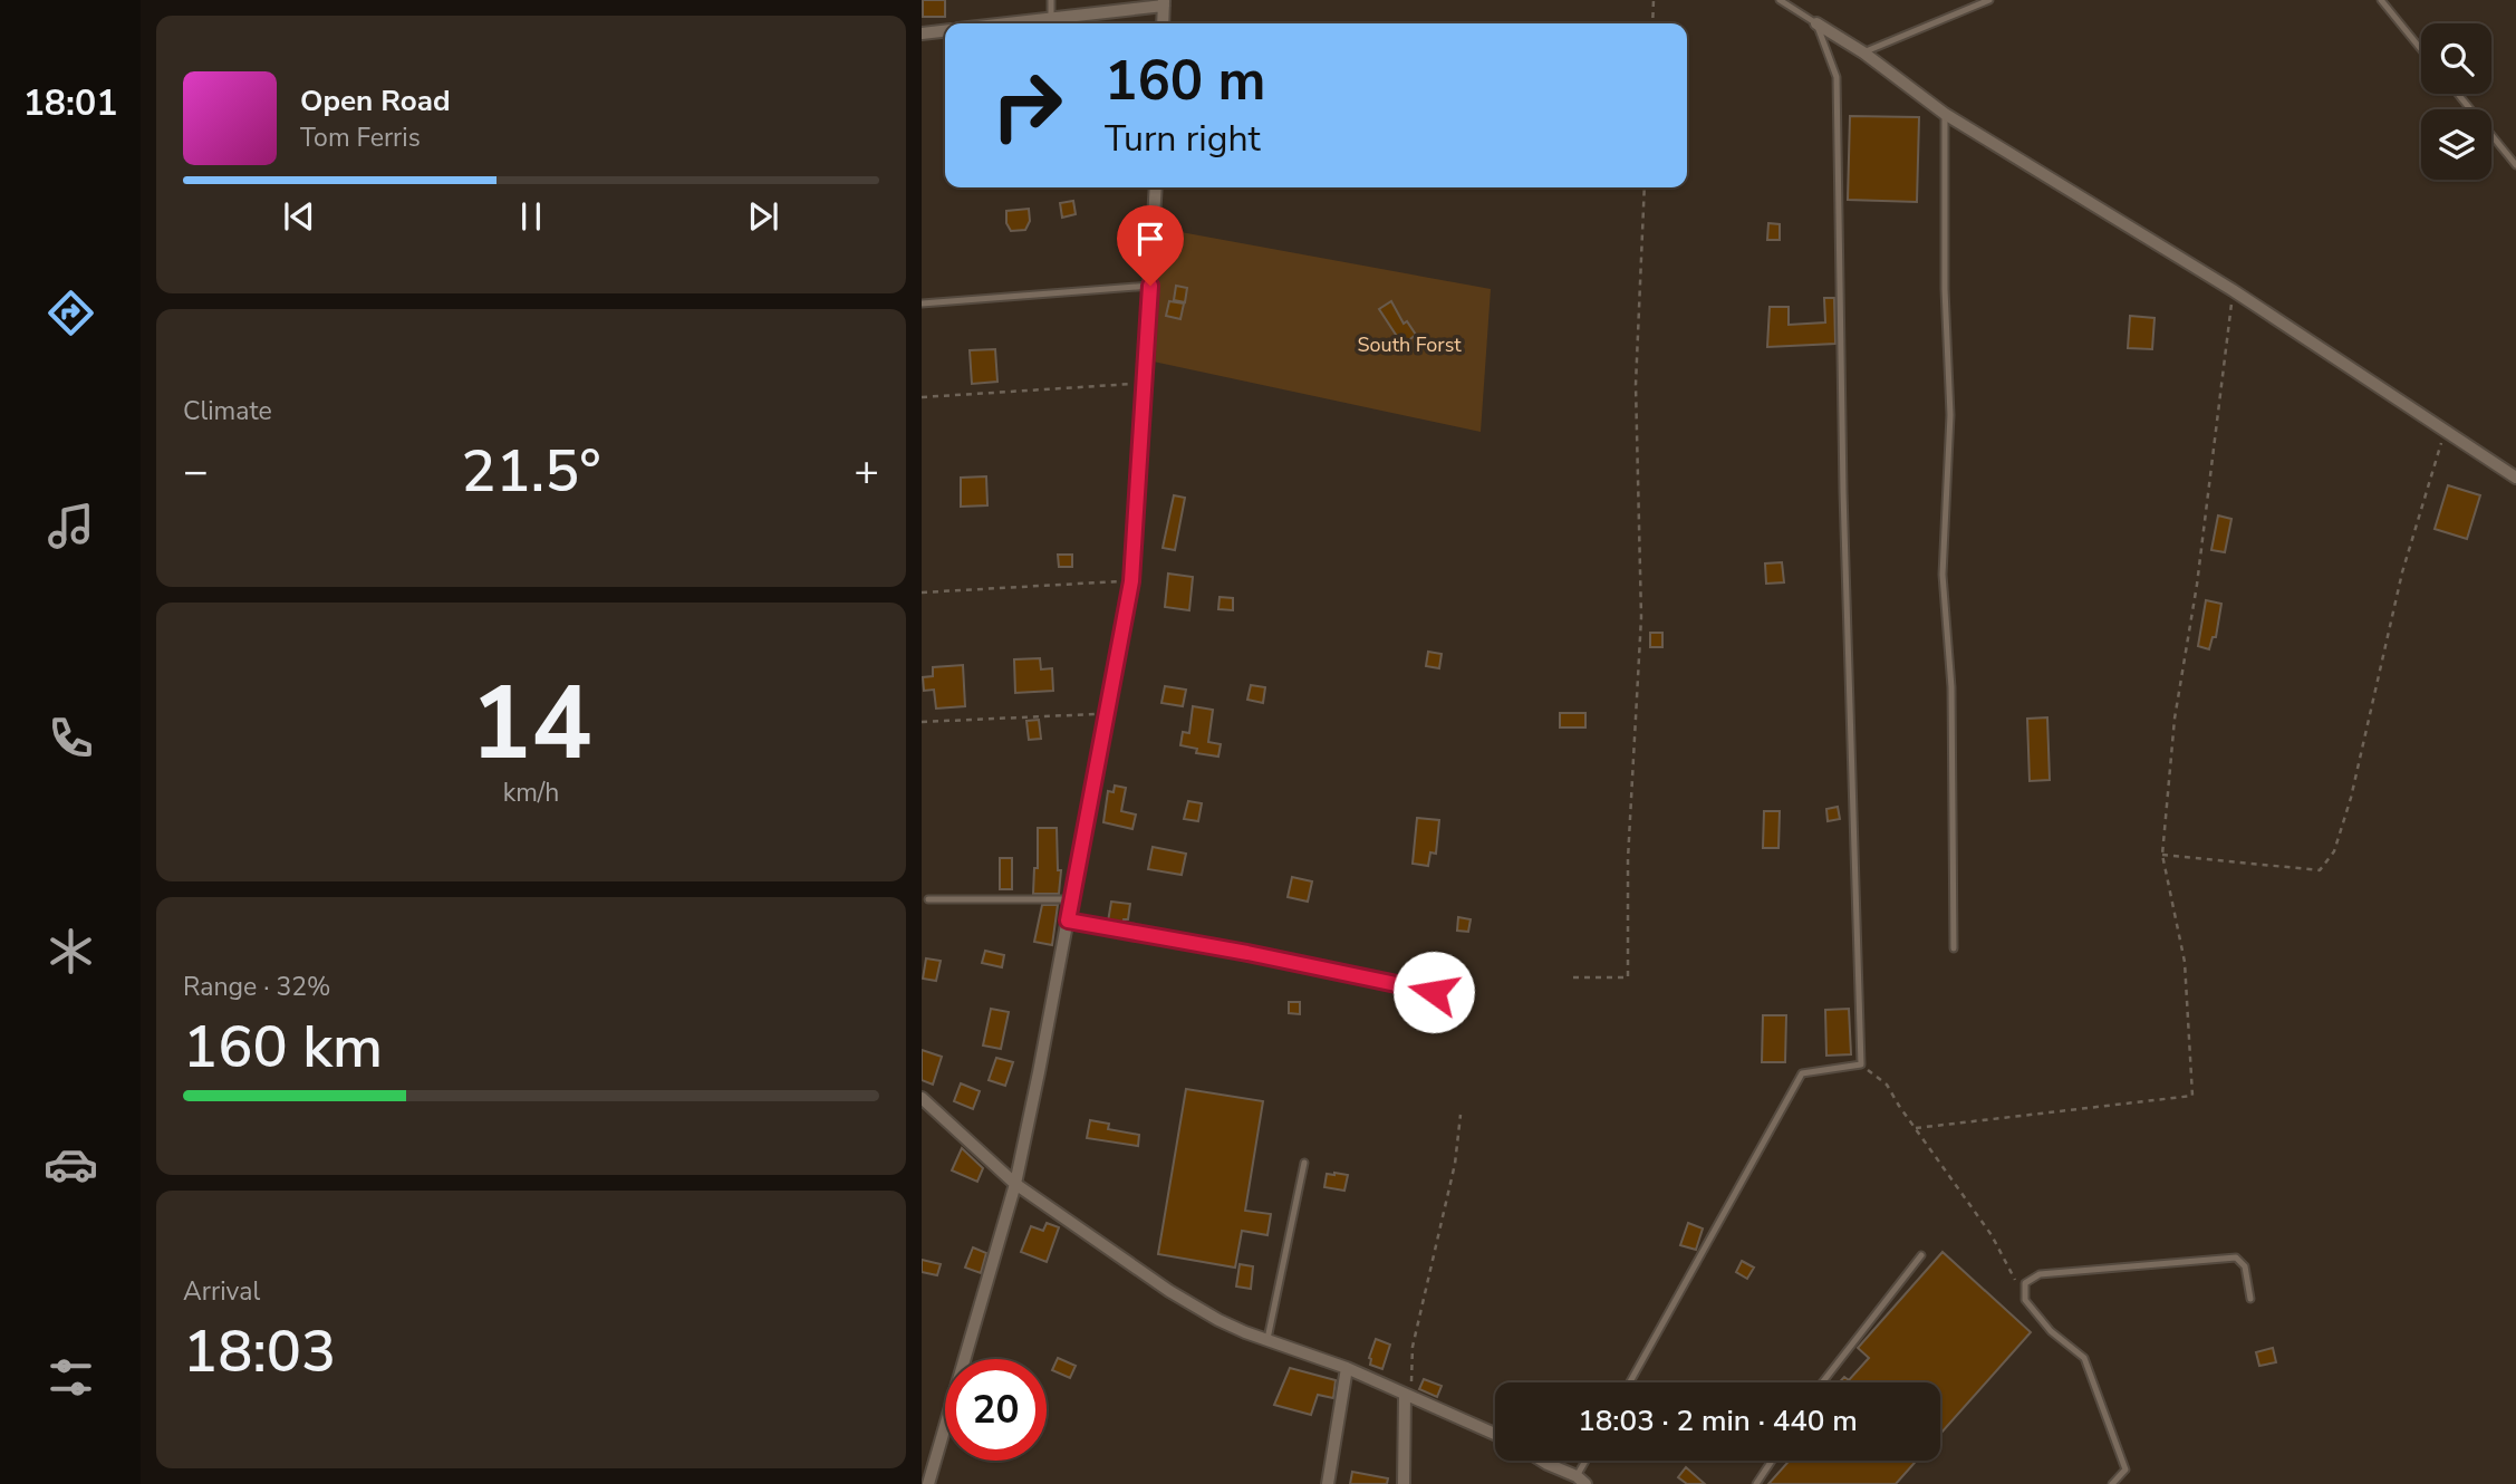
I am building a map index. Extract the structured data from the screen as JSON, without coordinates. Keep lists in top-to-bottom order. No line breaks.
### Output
{"parks":["South Forst"],"page":{"tabs":"18:01","turn":["160 m","Turn right"],"song":["Open Road","Tom Ferris"],"tile":["Climate",["14","km/h"],["Range · 32%","160 km"],["Arrival","18:03"]],"heat":["−","21.5°","+"],"limit":"20","trip":"18:03 · 2 min · 440 m"}}
